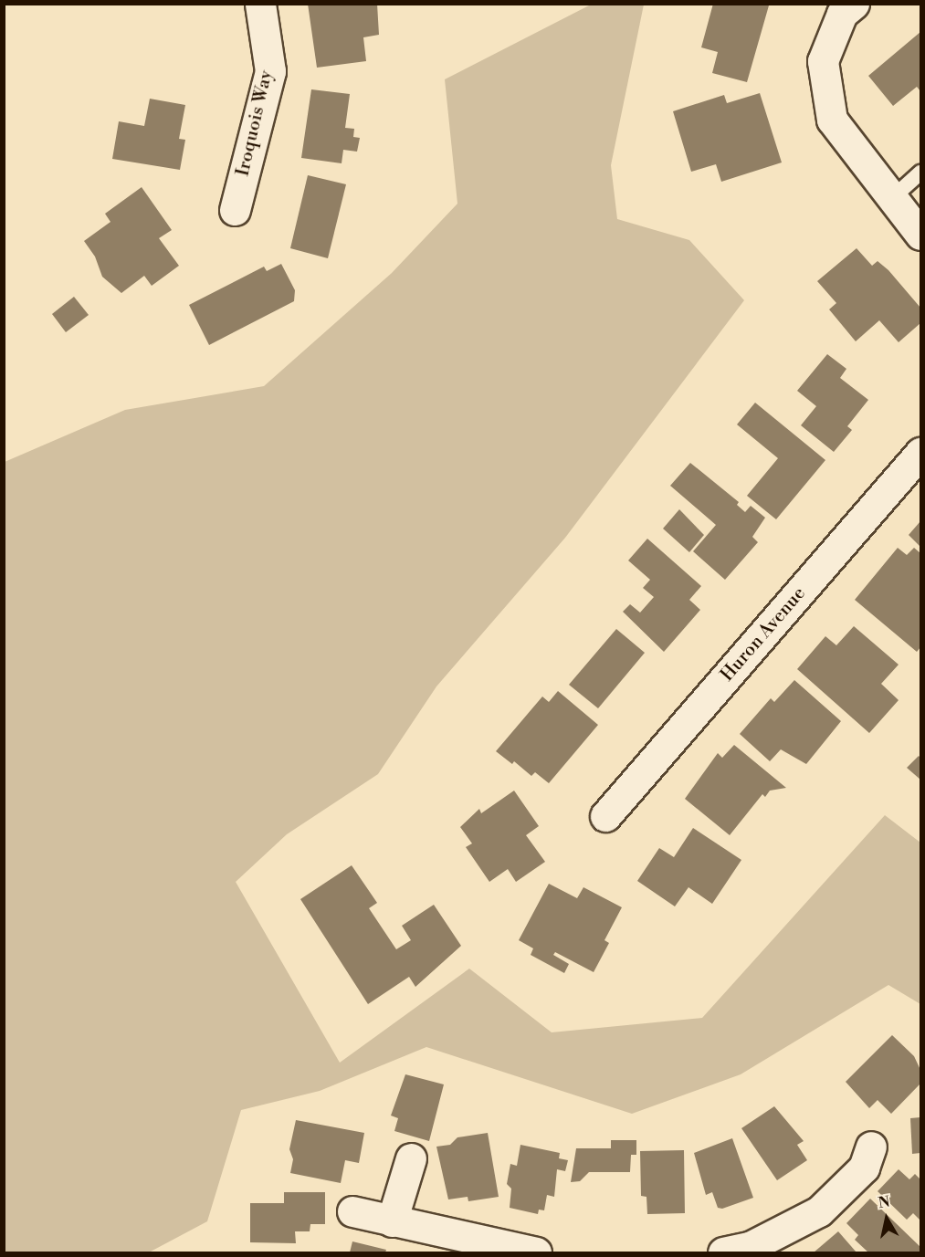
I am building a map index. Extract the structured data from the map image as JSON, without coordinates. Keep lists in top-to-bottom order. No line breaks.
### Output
{"streets":{"street":["Iroquois Way","Huron Avenue"]},"north":"top"}
